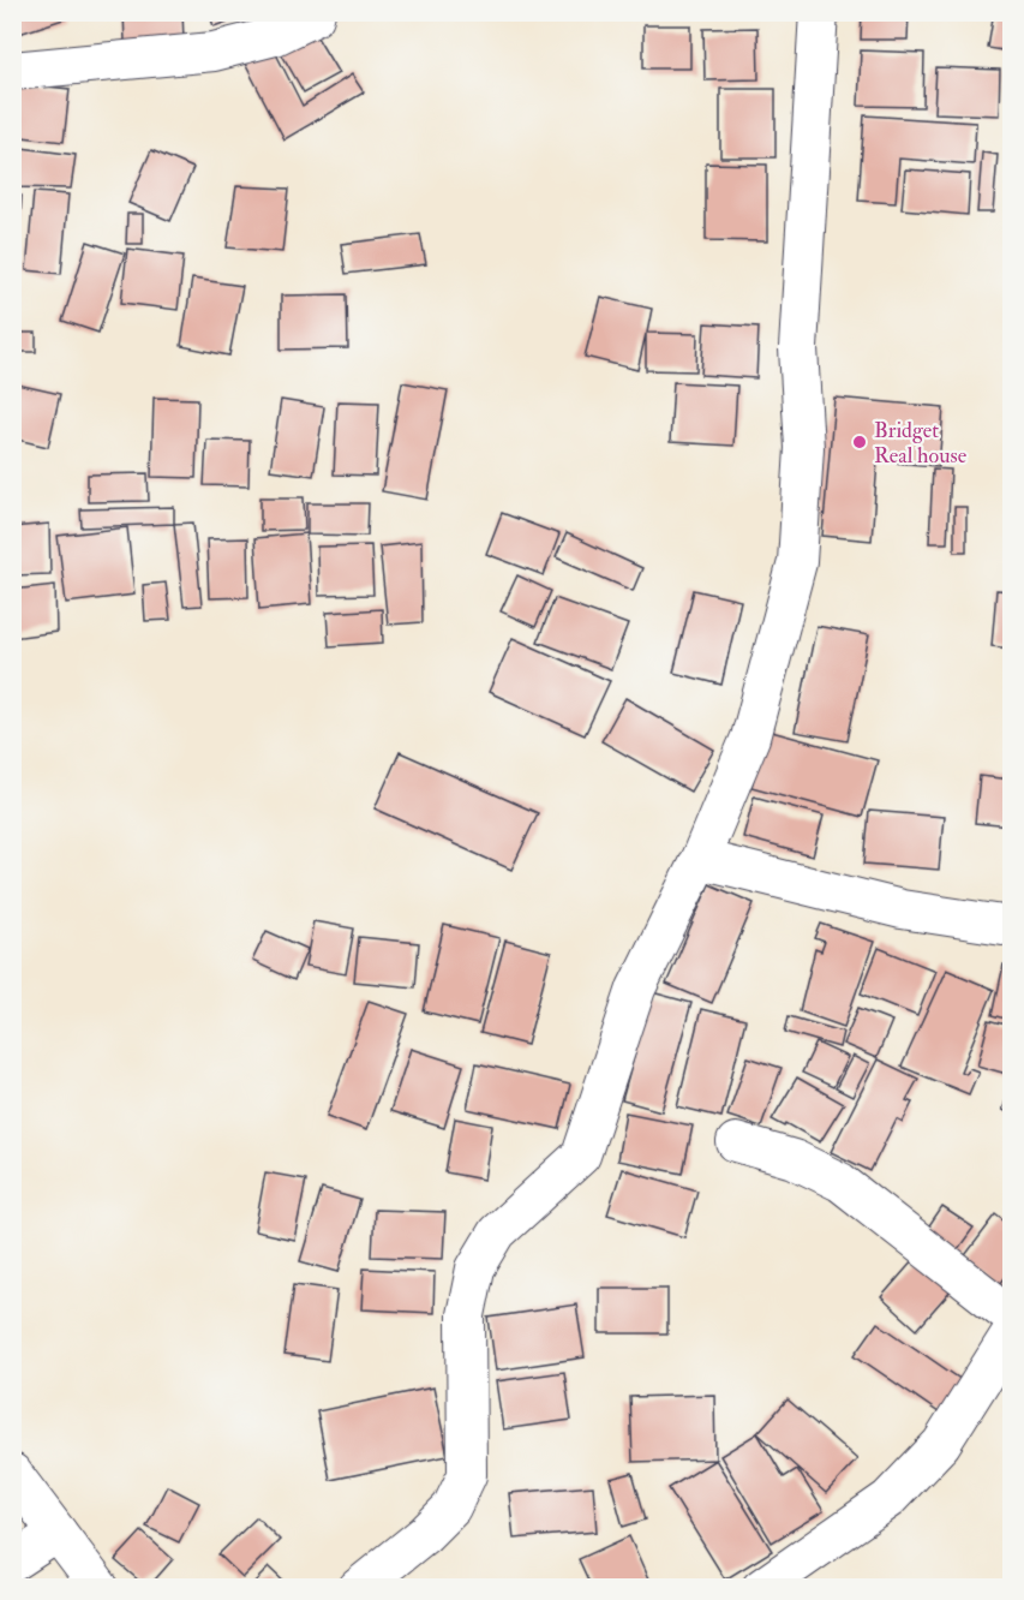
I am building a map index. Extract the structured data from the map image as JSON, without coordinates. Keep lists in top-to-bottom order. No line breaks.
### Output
{"places":["Bridget Real house"]}
